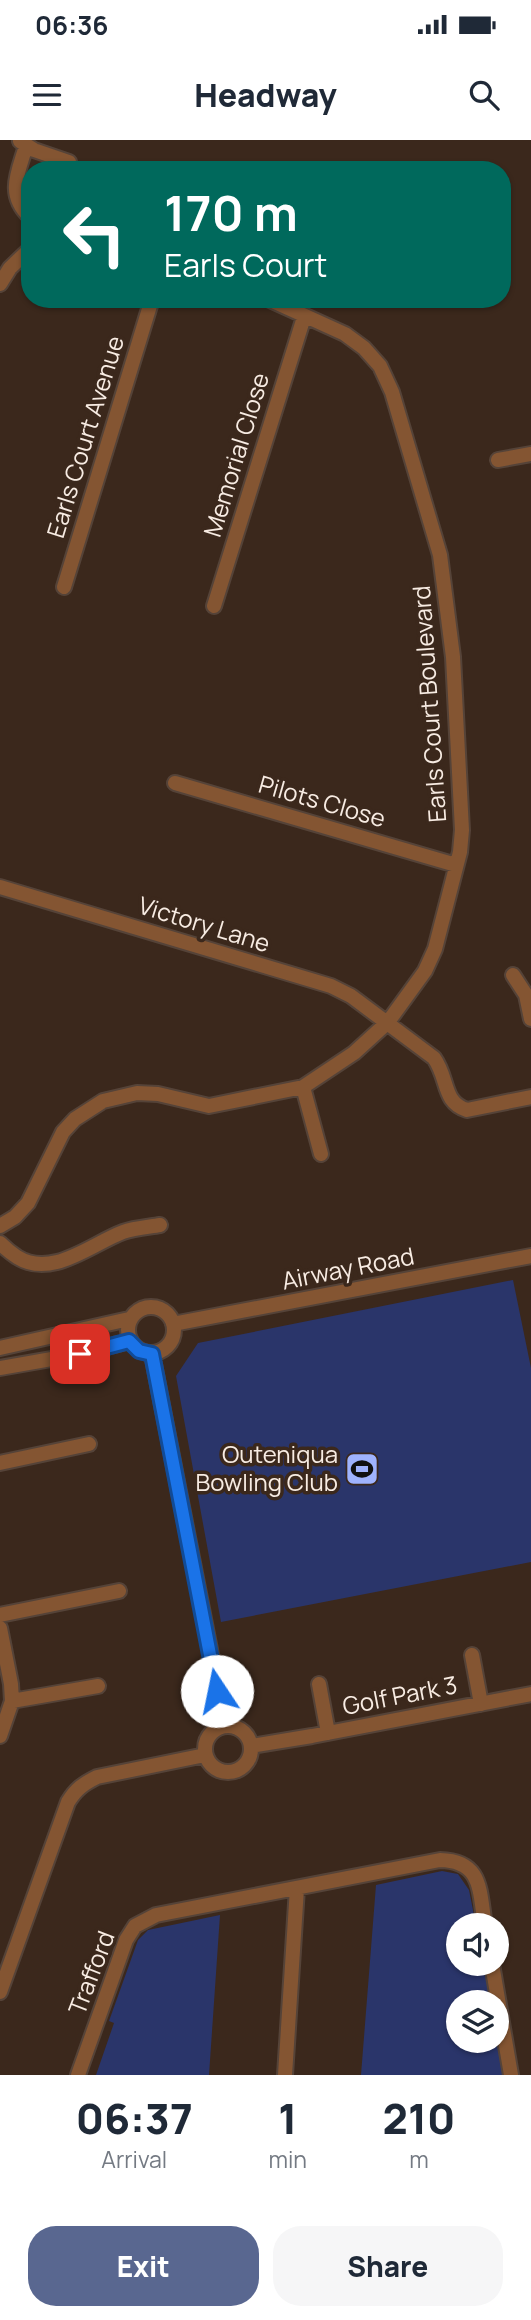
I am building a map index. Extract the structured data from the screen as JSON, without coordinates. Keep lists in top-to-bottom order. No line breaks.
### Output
{"streets":{"street":["Earls Court Avenue","Memorial Close","Earls Court Boulevard","Pilots Close","Victory Lane","Airway Road","Golf Park 3","Trafford"]},"crossings":[["Memorial Close","Earls Court Boulevard"],["Earls Court Boulevard","Pilots Close"],["Earls Court Boulevard","Victory Lane"]],"places":{"sports":["Outeniqua Bowling Club"]},"page":{"status":"06:36","header":"Headway","turn":["170 m","Earls Court"],"eta":["06:37","Arrival","1","min","210","m"],"buttons":["Exit","Share"]}}
